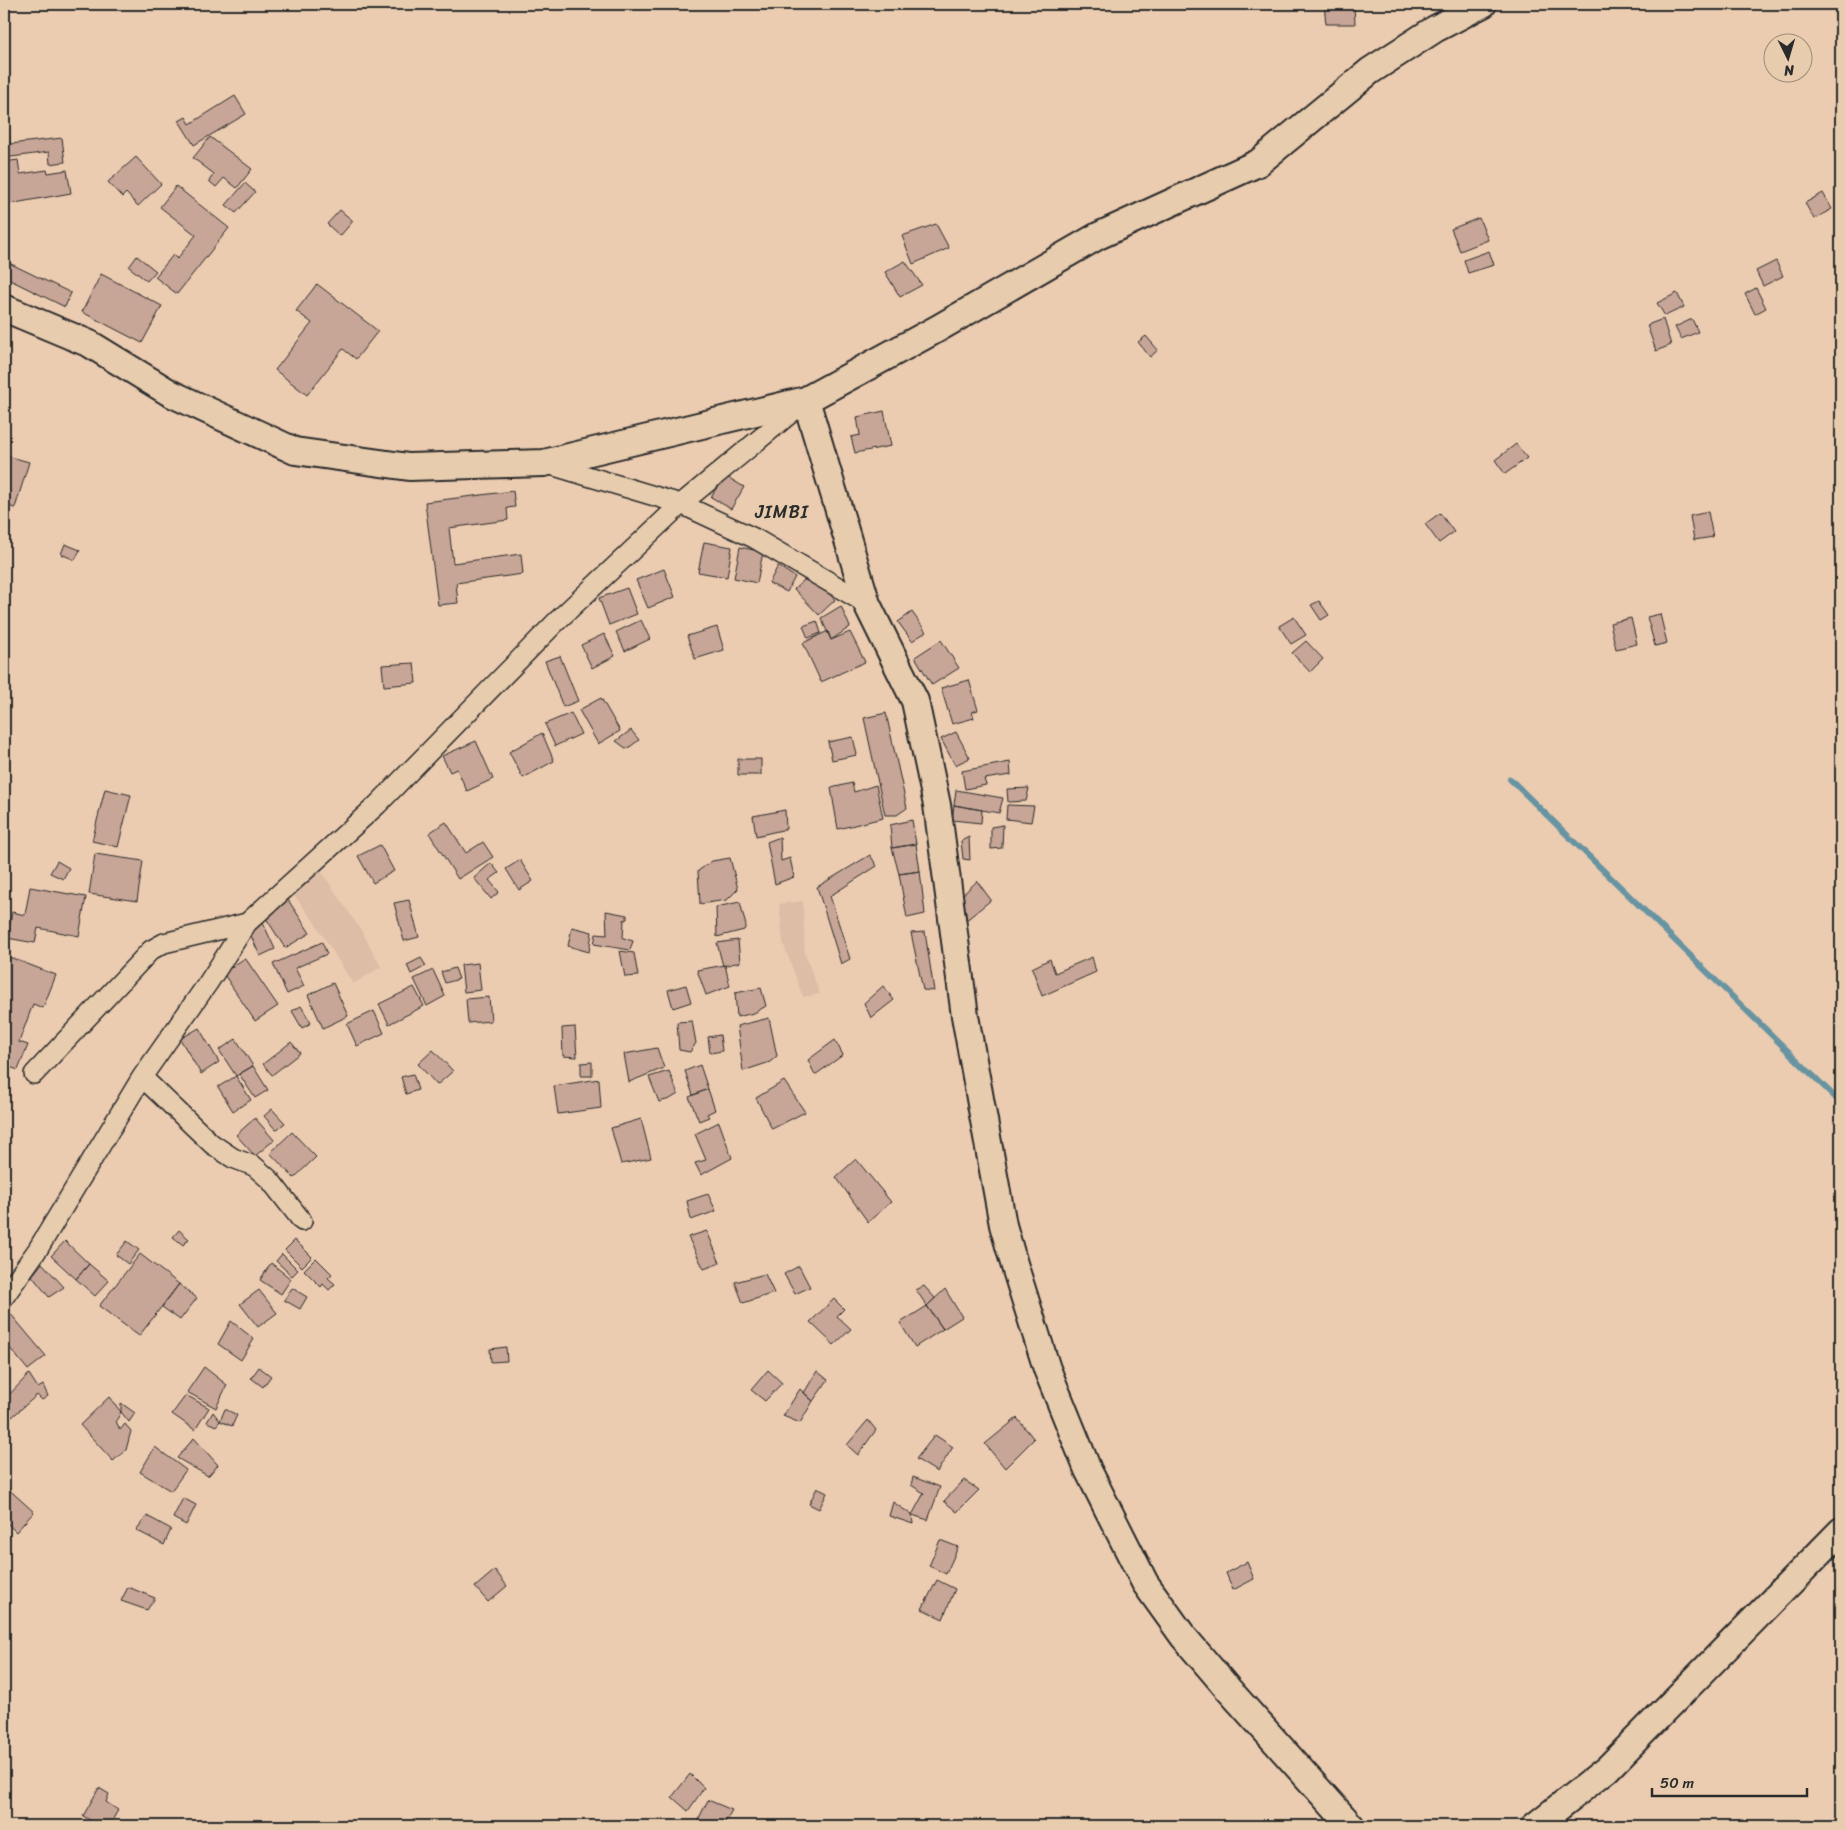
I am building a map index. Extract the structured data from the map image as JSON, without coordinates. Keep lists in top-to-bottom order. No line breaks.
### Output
{"districts":["JIMBI"],"scale_bar":"50 m","north":"bottom"}
